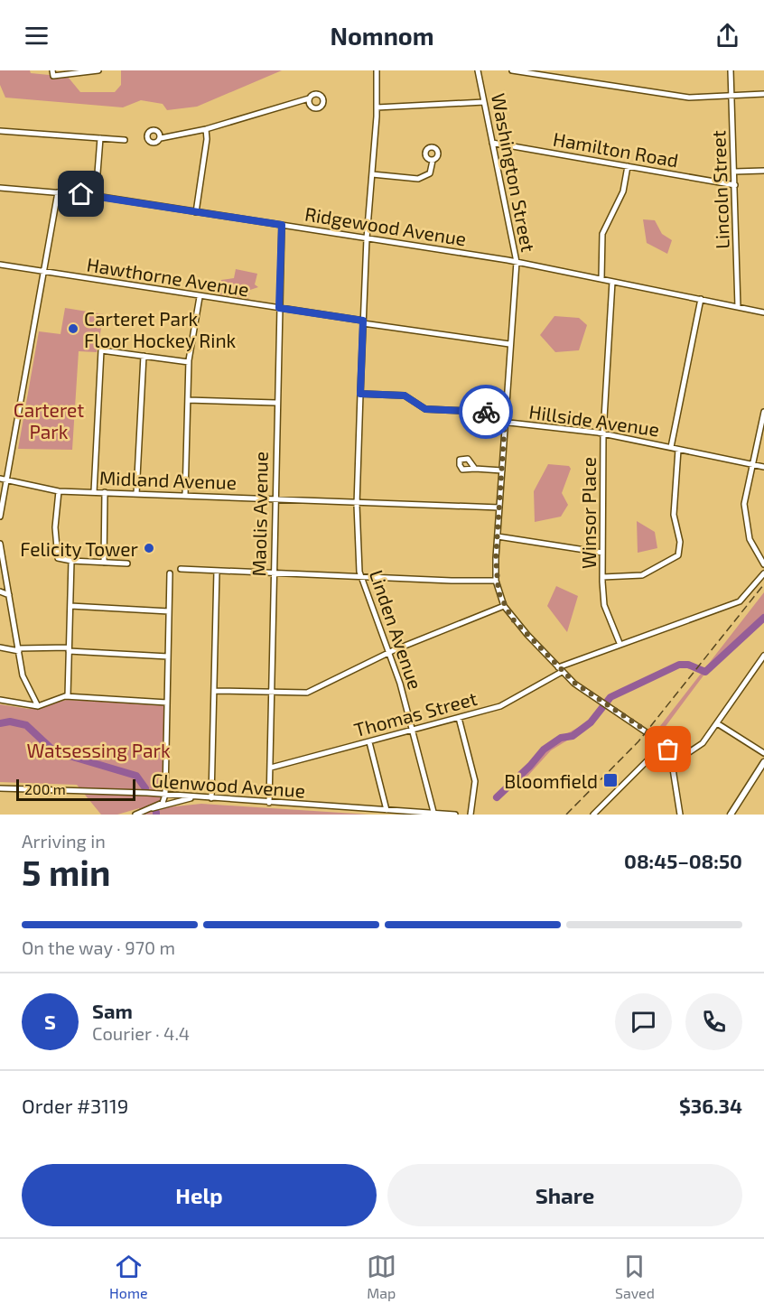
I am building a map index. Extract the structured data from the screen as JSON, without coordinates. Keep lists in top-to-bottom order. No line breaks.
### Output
{"streets":{"street":["Hamilton Road","Washington Street","Lincoln Street","Ridgewood Avenue","Hawthorne Avenue","Hillside Avenue","Midland Avenue","Winsor Place","Maolis Avenue","Linden Avenue","Thomas Street","Glenwood Avenue"]},"crossings":[["Hamilton Road","Washington Street"],["Hamilton Road","Lincoln Street"],["Washington Street","Ridgewood Avenue"],["Washington Street","Hawthorne Avenue"],["Washington Street","Hillside Avenue"],["Washington Street","Midland Avenue"],["Washington Street","Thomas Street"],["Lincoln Street","Ridgewood Avenue"],["Ridgewood Avenue","Winsor Place"],["Ridgewood Avenue","Maolis Avenue"],["Ridgewood Avenue","Linden Avenue"],["Hawthorne Avenue","Maolis Avenue"],["Hawthorne Avenue","Linden Avenue"],["Hillside Avenue","Winsor Place"],["Hillside Avenue","Linden Avenue"],["Midland Avenue","Maolis Avenue"],["Midland Avenue","Linden Avenue"],["Winsor Place","Thomas Street"],["Maolis Avenue","Thomas Street"],["Maolis Avenue","Glenwood Avenue"],["Linden Avenue","Thomas Street"],["Linden Avenue","Glenwood Avenue"]],"parks":["Carteret Park","Watsessing Park"],"places":{"other":["Carteret Park Floor Hockey Rink","Felicity Tower"],"transit":["Bloomfield"]},"scale_bar":"200 m","page":{"header":"Nomnom","scale":"200 m","heading":["5 min","Arriving in","08:45–08:50"],"panel":["Sam","Courier · 4.4","Order #3119","$36.34"],"bar":"On the way · 970 m","round":"S","buttons":["Help","Share"],"tabs":["Home","Map","Saved"]}}
